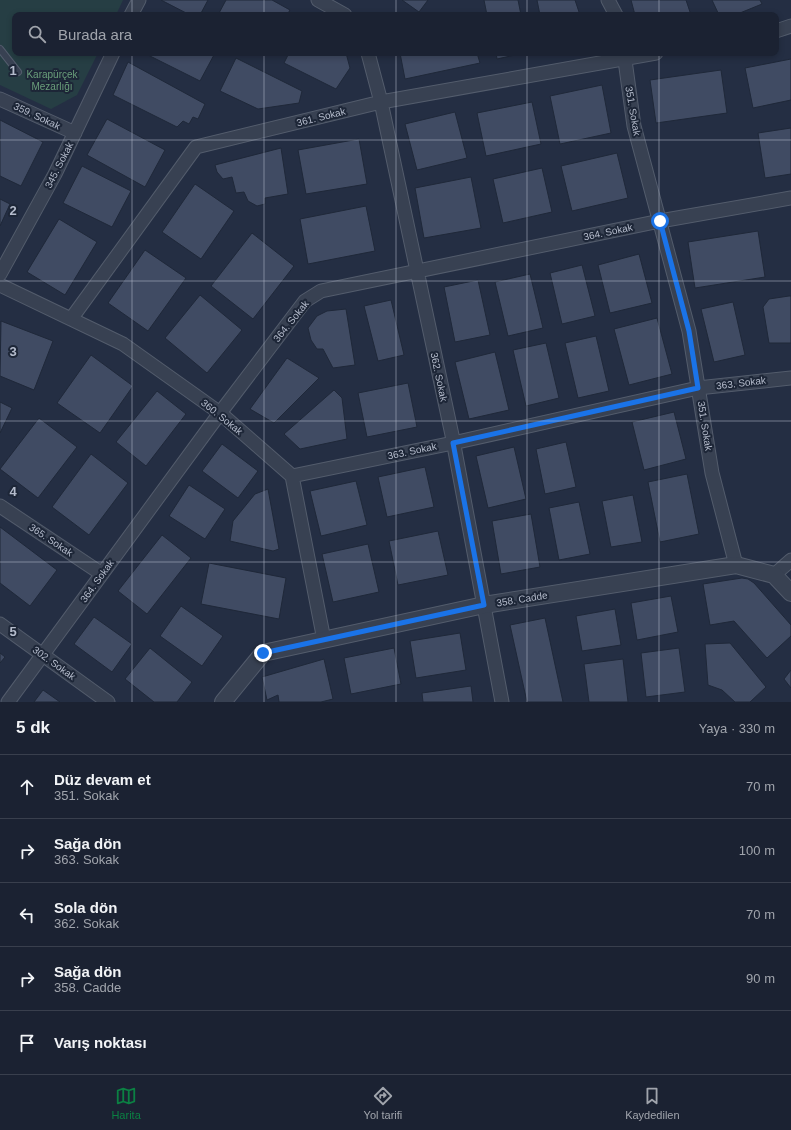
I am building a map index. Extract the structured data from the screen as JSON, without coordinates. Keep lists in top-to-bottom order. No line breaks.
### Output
{"streets":{"street":["351. Sokak","359. Sokak","361. Sokak","345. Sokak","364. Sokak","362. Sokak","363. Sokak","360. Sokak","365. Sokak","358. Cadde","302. Sokak"]},"crossings":[["351. Sokak","361. Sokak"],["351. Sokak","364. Sokak"],["351. Sokak","363. Sokak"],["351. Sokak","358. Cadde"],["359. Sokak","345. Sokak"],["361. Sokak","362. Sokak"],["361. Sokak","360. Sokak"],["364. Sokak","362. Sokak"],["364. Sokak","360. Sokak"],["364. Sokak","365. Sokak"],["364. Sokak","302. Sokak"],["362. Sokak","363. Sokak"],["362. Sokak","358. Cadde"],["363. Sokak","360. Sokak"]],"parks":["Karapürçek Mezarlığı"],"page":{"search":"Burada ara","heading":["5 dk","Yaya · 330 m"],"list":[["Düz devam et","351. Sokak","70 m"],["Sağa dön","363. Sokak","100 m"],["Sola dön","362. Sokak","70 m"],["Sağa dön","358. Cadde","90 m"],"Varış noktası"],"nav":["Harita","Yol tarifi","Kaydedilen"]},"grid":{"rows":["1","2","3","4","5"]}}
